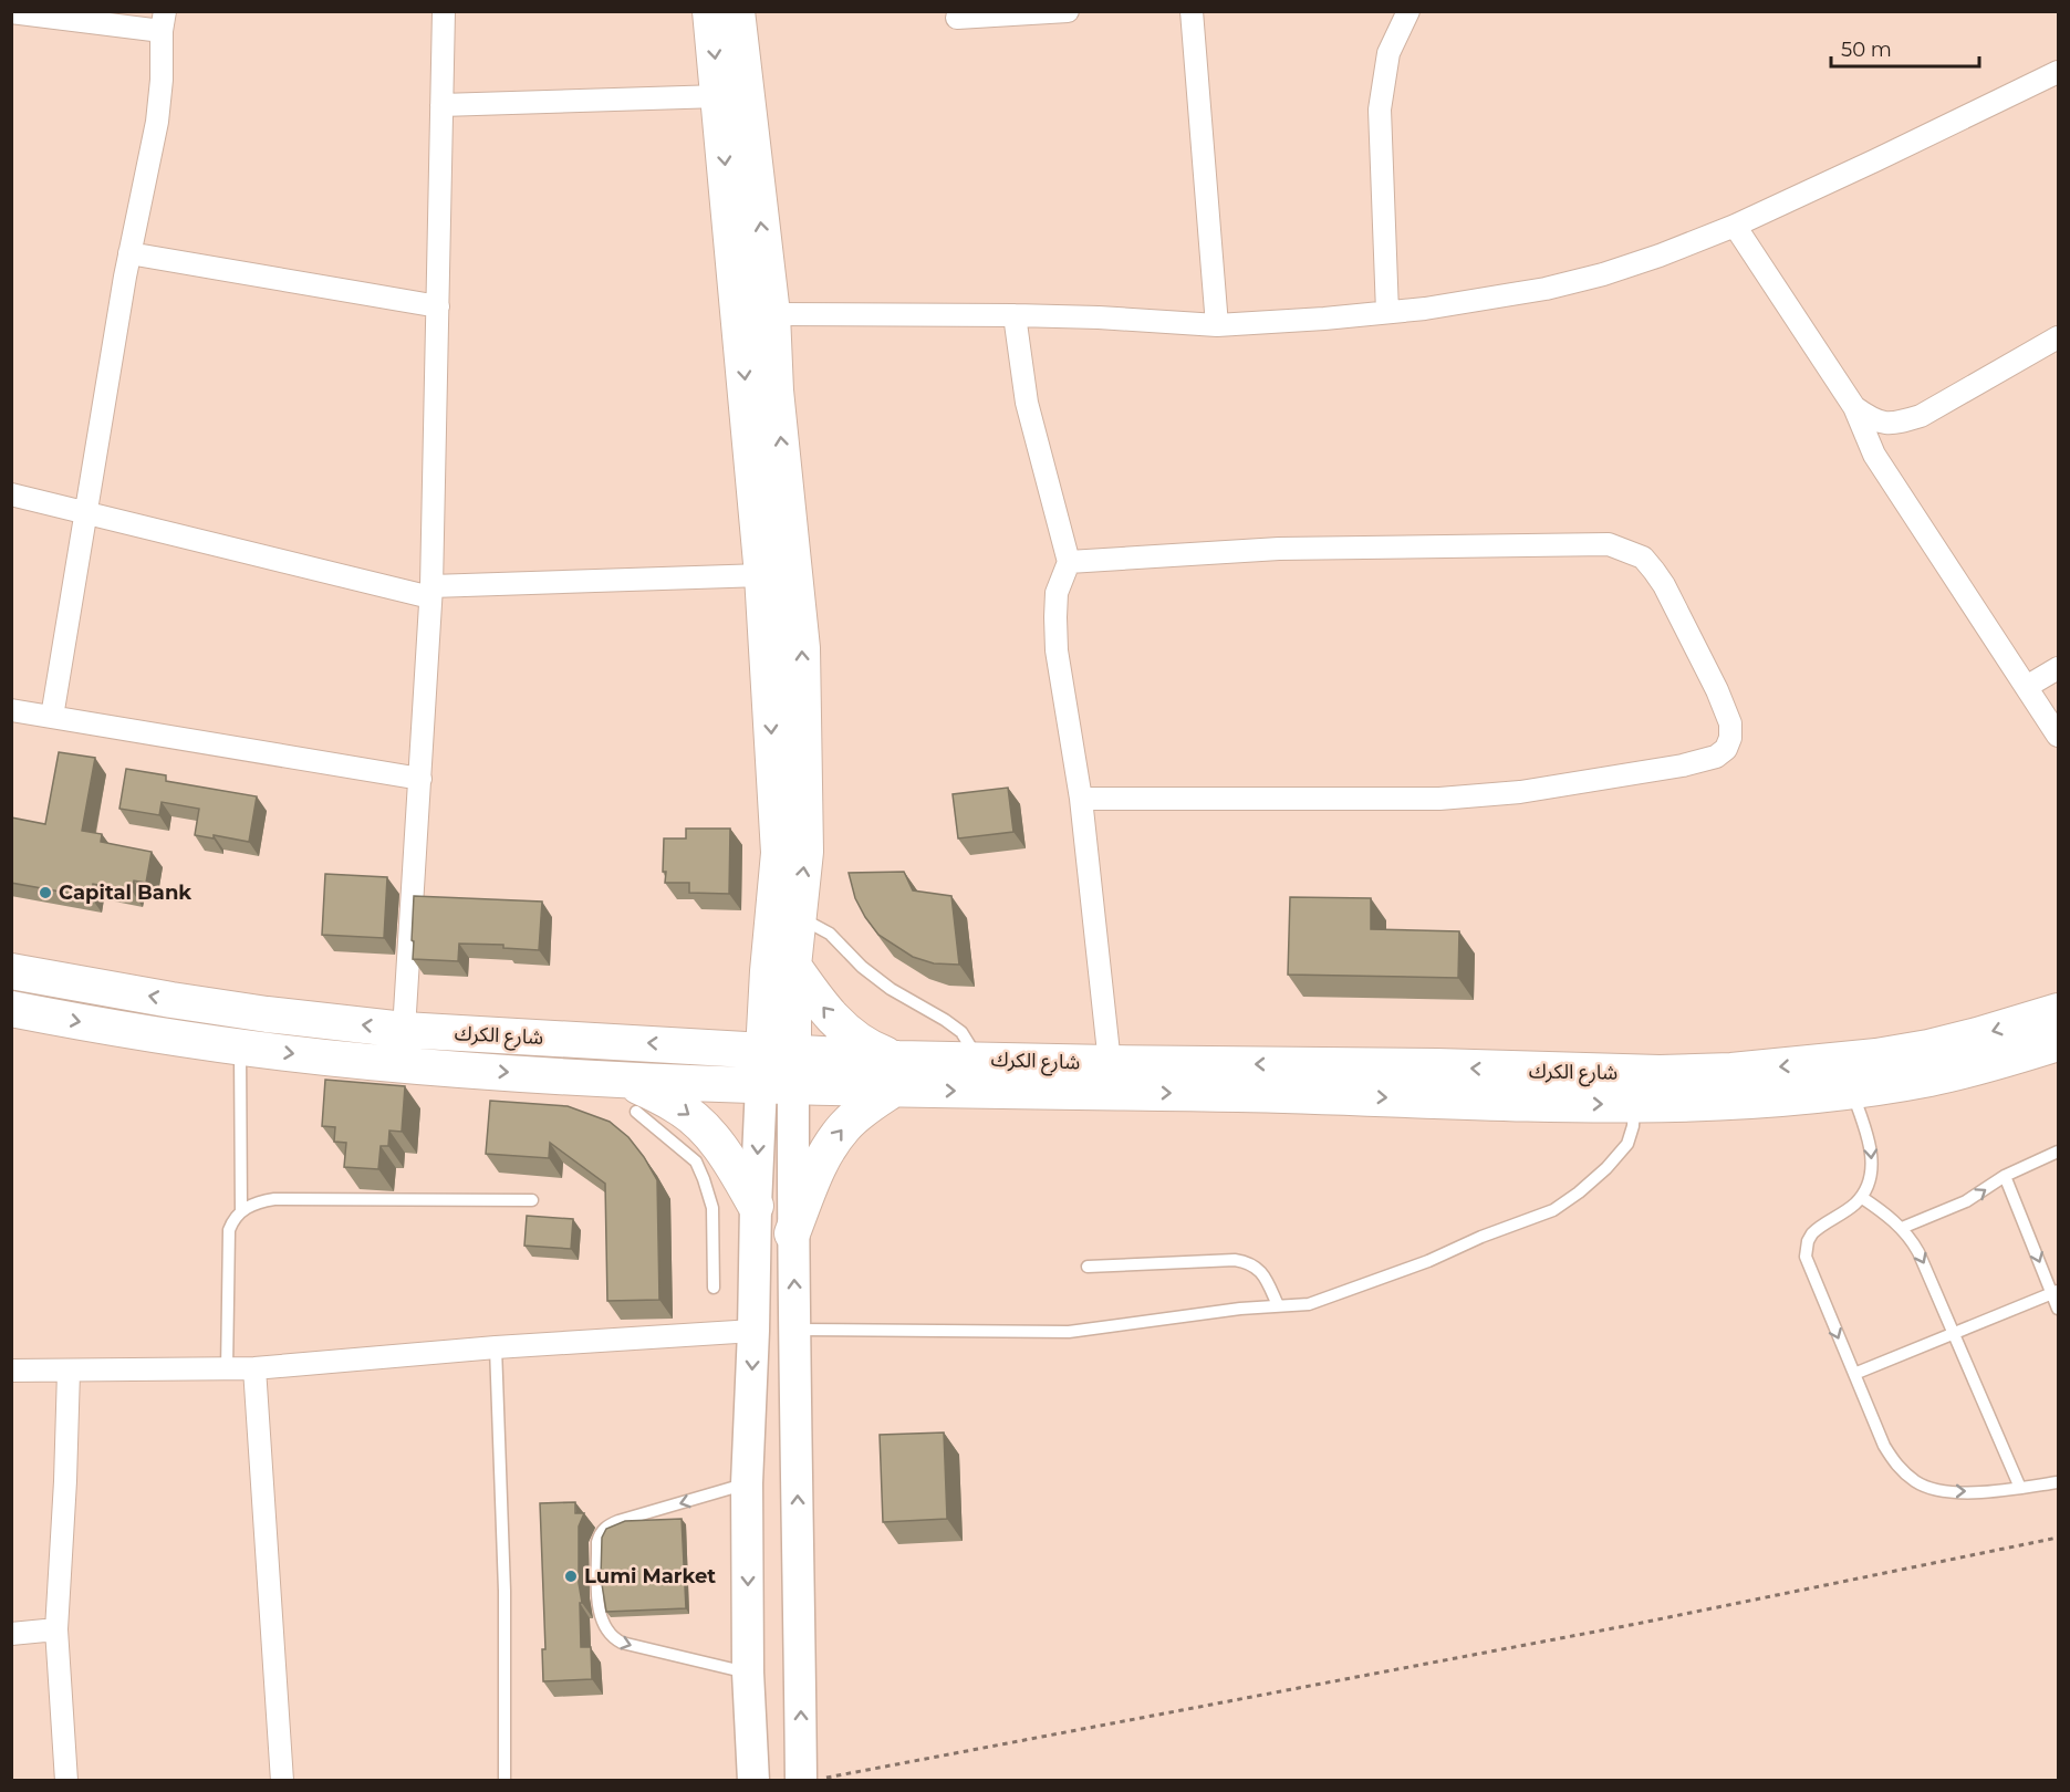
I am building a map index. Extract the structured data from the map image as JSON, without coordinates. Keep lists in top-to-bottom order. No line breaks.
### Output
{"streets":{"main road":["شارع الكرك"]},"places":["Capital Bank","Lumi Market"],"scale_bar":"50 m"}
